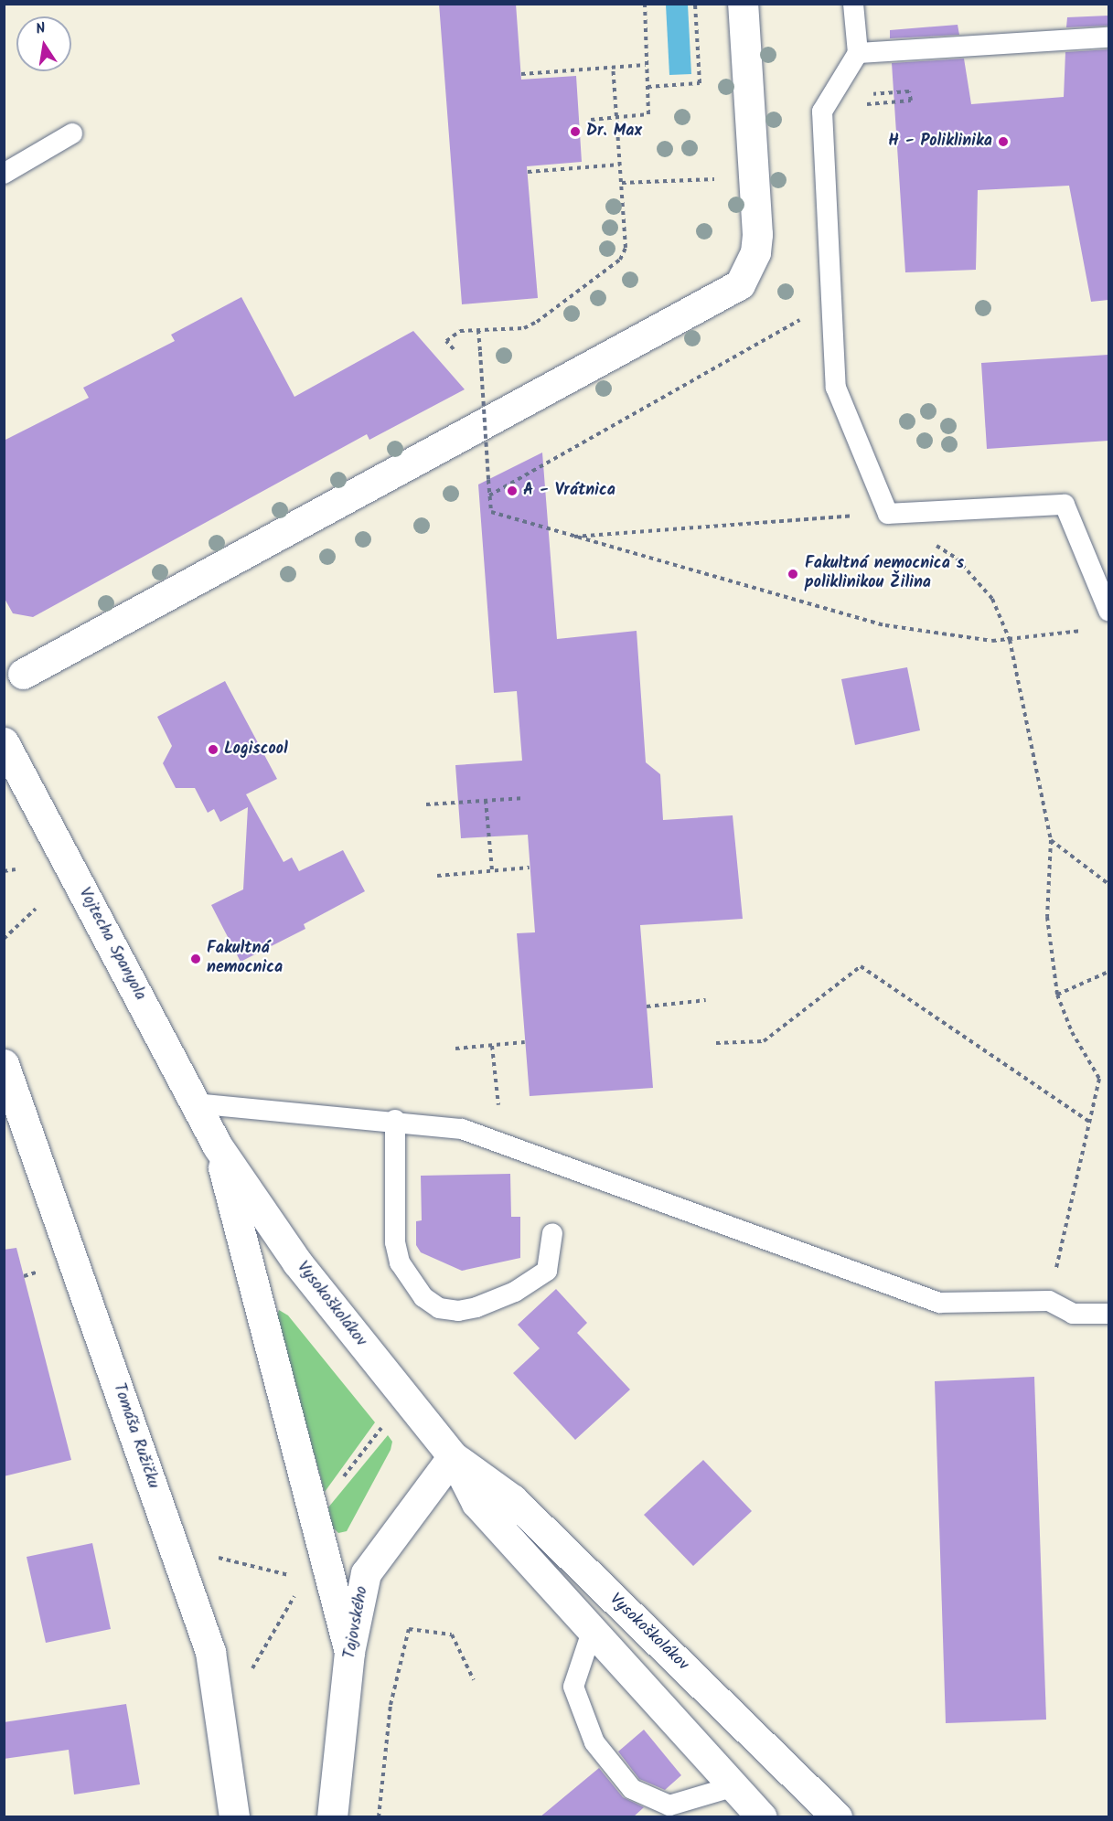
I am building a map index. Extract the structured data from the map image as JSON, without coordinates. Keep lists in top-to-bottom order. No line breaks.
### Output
{"streets":{"street":["Vojtecha Spanyola","Vysokoškolákov","Tomáša Ružičku","Tajovského"]},"crossings":[["Vojtecha Spanyola","Vysokoškolákov"],["Vysokoškolákov","Tajovského"]],"places":["Dr. Max","H - Poliklinika","A - Vrátnica","Fakultná nemocnica s poliklinikou Žilina","Logiscool","Fakultná nemocnica"],"north":"top"}
